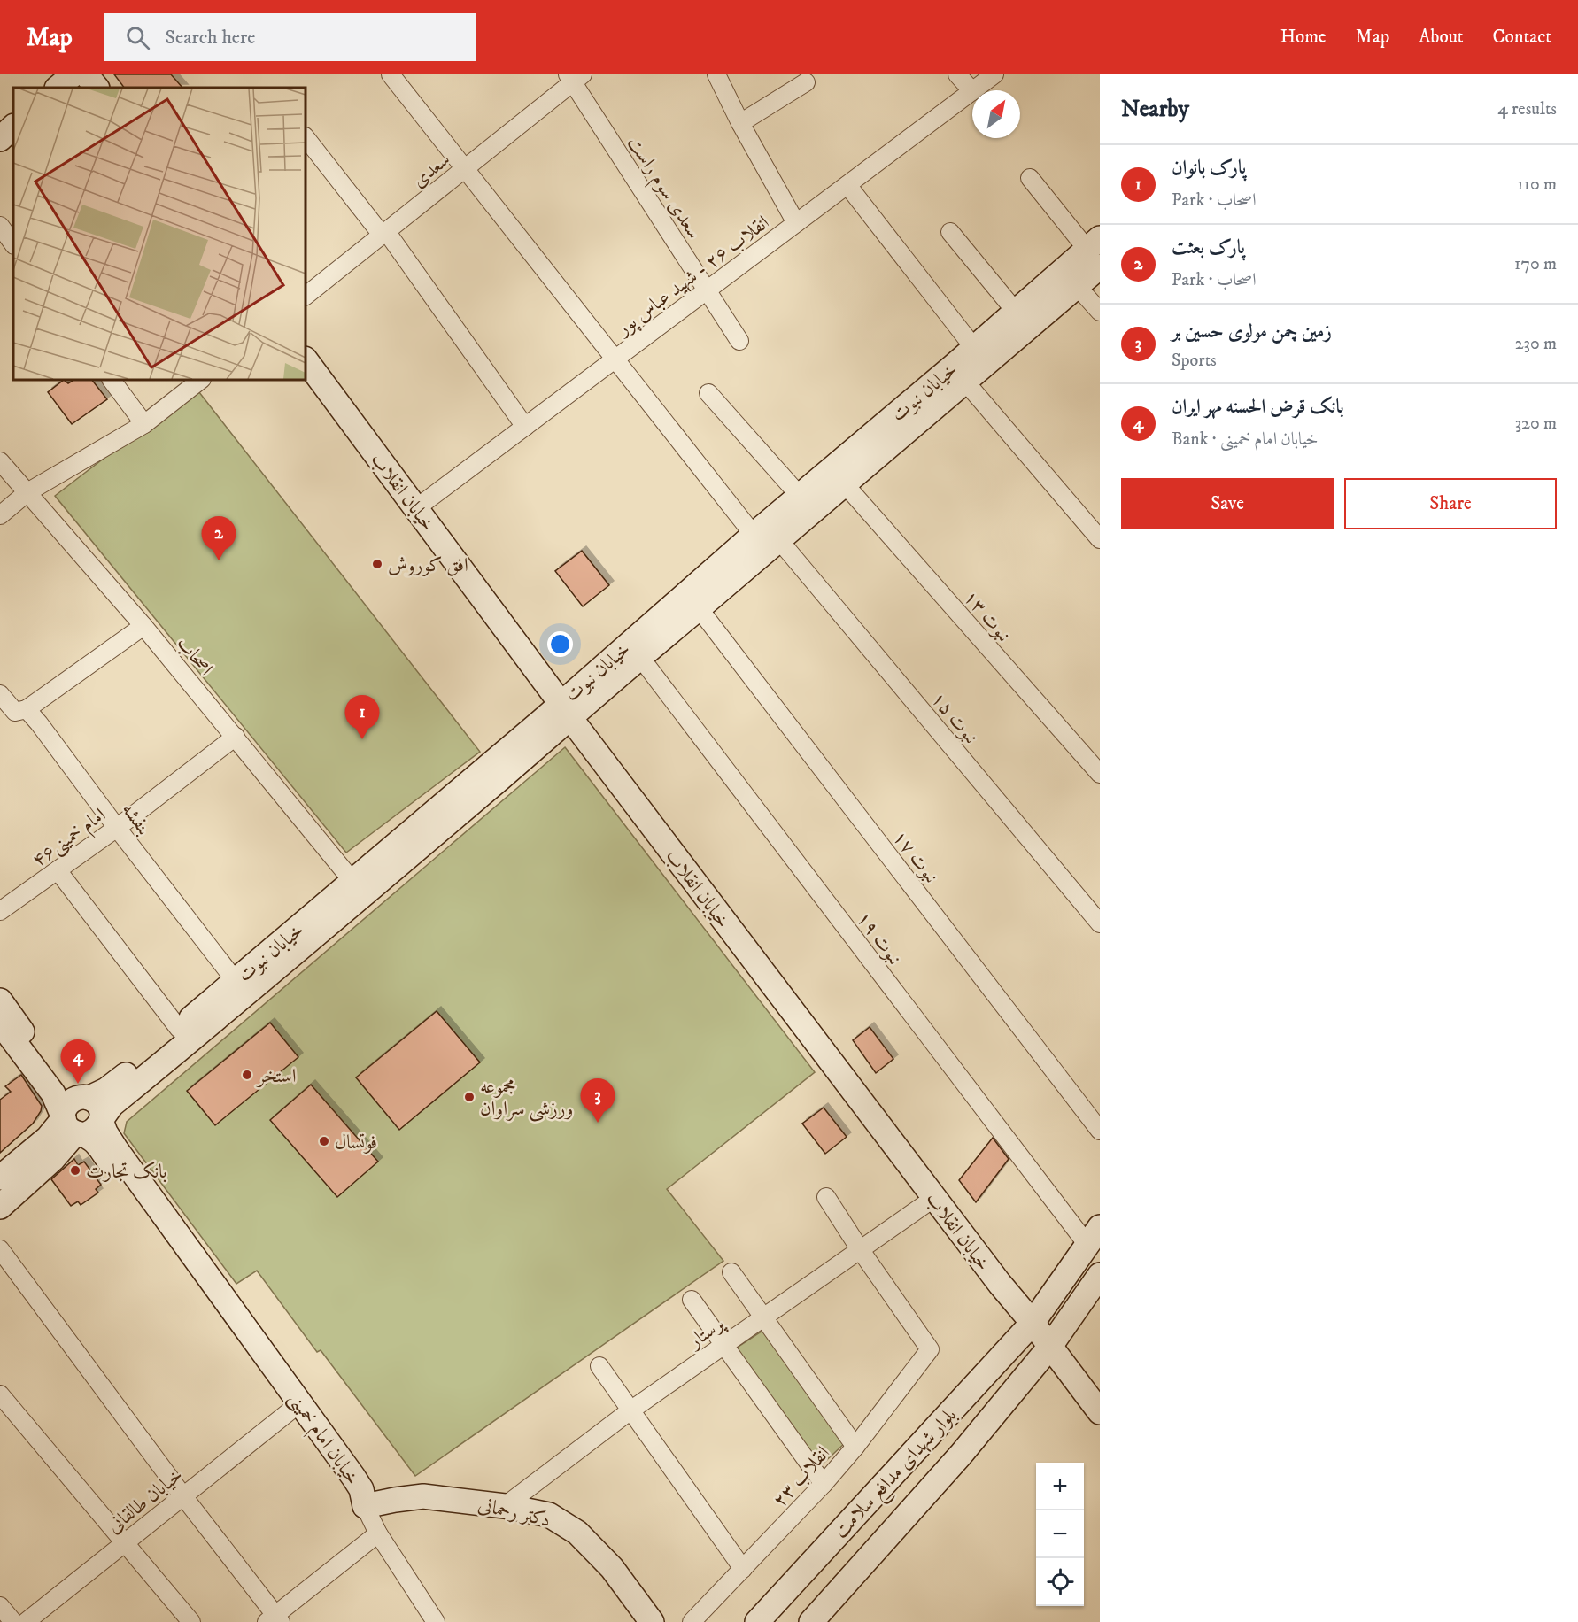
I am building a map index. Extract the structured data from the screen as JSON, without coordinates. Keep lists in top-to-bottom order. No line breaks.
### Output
{"streets":{"main road":["خیابان نبوت","خیابان انقلاب","خیابان امام خمینی","بلوار شهدای مدافع سلامت","دکتر رحمانی"],"street":["سعدی","سعدی سوم راست","انقلاب ۲۶ - شهید عباس پور","نبوت ۱۳","اصحاب","نبوت ۱۵","بنفشه","امام خمینی۴۶","نبوت ۱۷","نبوت ۱۹","پرستار","انقلاب ۲۳","خیابان طالقانی"]},"crossings":[["سعدی","سعدی سوم راست"],["سعدی","نبوت ۱۵"],["سعدی سوم راست","انقلاب ۲۶ - شهید عباس پور"],["انقلاب ۲۶ - شهید عباس پور","خیابان انقلاب"],["انقلاب ۲۶ - شهید عباس پور","نبوت ۱۵"],["خیابان نبوت","خیابان انقلاب"],["خیابان نبوت","نبوت ۱۳"],["خیابان نبوت","اصحاب"],["خیابان نبوت","نبوت ۱۵"],["خیابان نبوت","بنفشه"],["خیابان نبوت","نبوت ۱۷"],["خیابان نبوت","نبوت ۱۹"],["خیابان نبوت","خیابان امام خمینی"],["خیابان انقلاب","پرستار"],["خیابان انقلاب","بلوار شهدای مدافع سلامت"],["اصحاب","امام خمینی۴۶"],["بنفشه","امام خمینی۴۶"],["نبوت ۱۹","بلوار شهدای مدافع سلامت"],["پرستار","انقلاب ۲۳"],["پرستار","دکتر رحمانی"],["خیابان امام خمینی","خیابان طالقانی"],["خیابان امام خمینی","دکتر رحمانی"]],"places":["افق کوروش","استخر","مجموعه ورزشی سراوان","فوتسال","بانک تجارت"],"north":"top right","page":{"header":"Map","search":"Search here","nav":["Home","Map","About","Contact"],"heading":["Nearby","4 results"],"list":[{"mark":"1","name":"پارک بانوان","note":"Park · اصحاب","value":"110 m"},{"mark":"2","name":"پارک بعثت","note":"Park · اصحاب","value":"170 m"},{"mark":"3","name":"زمین چمن مولوی حسین بر","note":"Sports","value":"230 m"},{"mark":"4","name":"بانک قرض الحسنه مهر ایران","note":"Bank · خیابان امام خمینی","value":"320 m"}],"buttons":["Save","Share"],"pins":["2","1","4","3"],"map_buttons":["+","−"]}}
